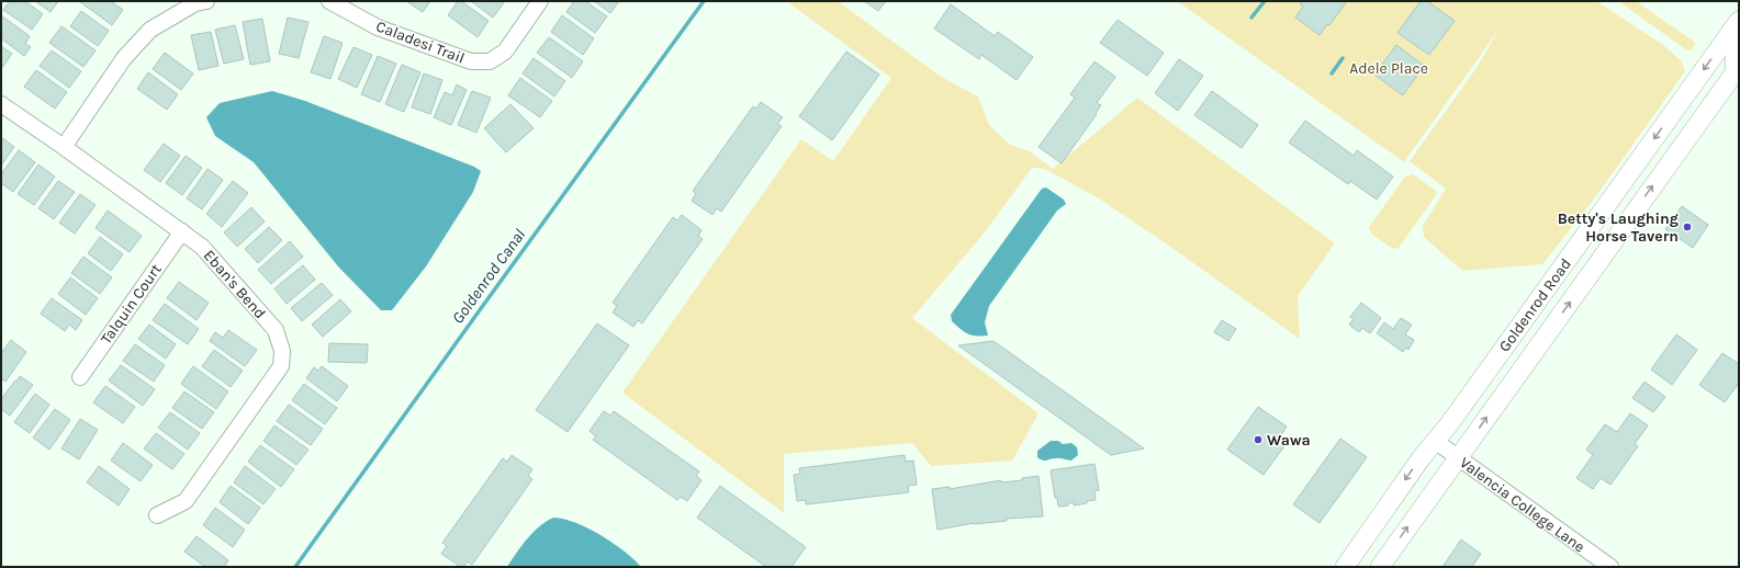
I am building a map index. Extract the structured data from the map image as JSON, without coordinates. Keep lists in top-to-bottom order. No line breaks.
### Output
{"streets":{"main road":["Goldenrod Road"],"street":["Caladesi Trail","Eban's Bend","Talquin Court","Valencia College Lane"]},"crossings":[["Eban's Bend","Talquin Court"],["Goldenrod Road","Valencia College Lane"]],"water":["Goldenrod Canal"],"parks":["Adele Place"],"places":["Betty's Laughing Horse Tavern","Wawa"]}
